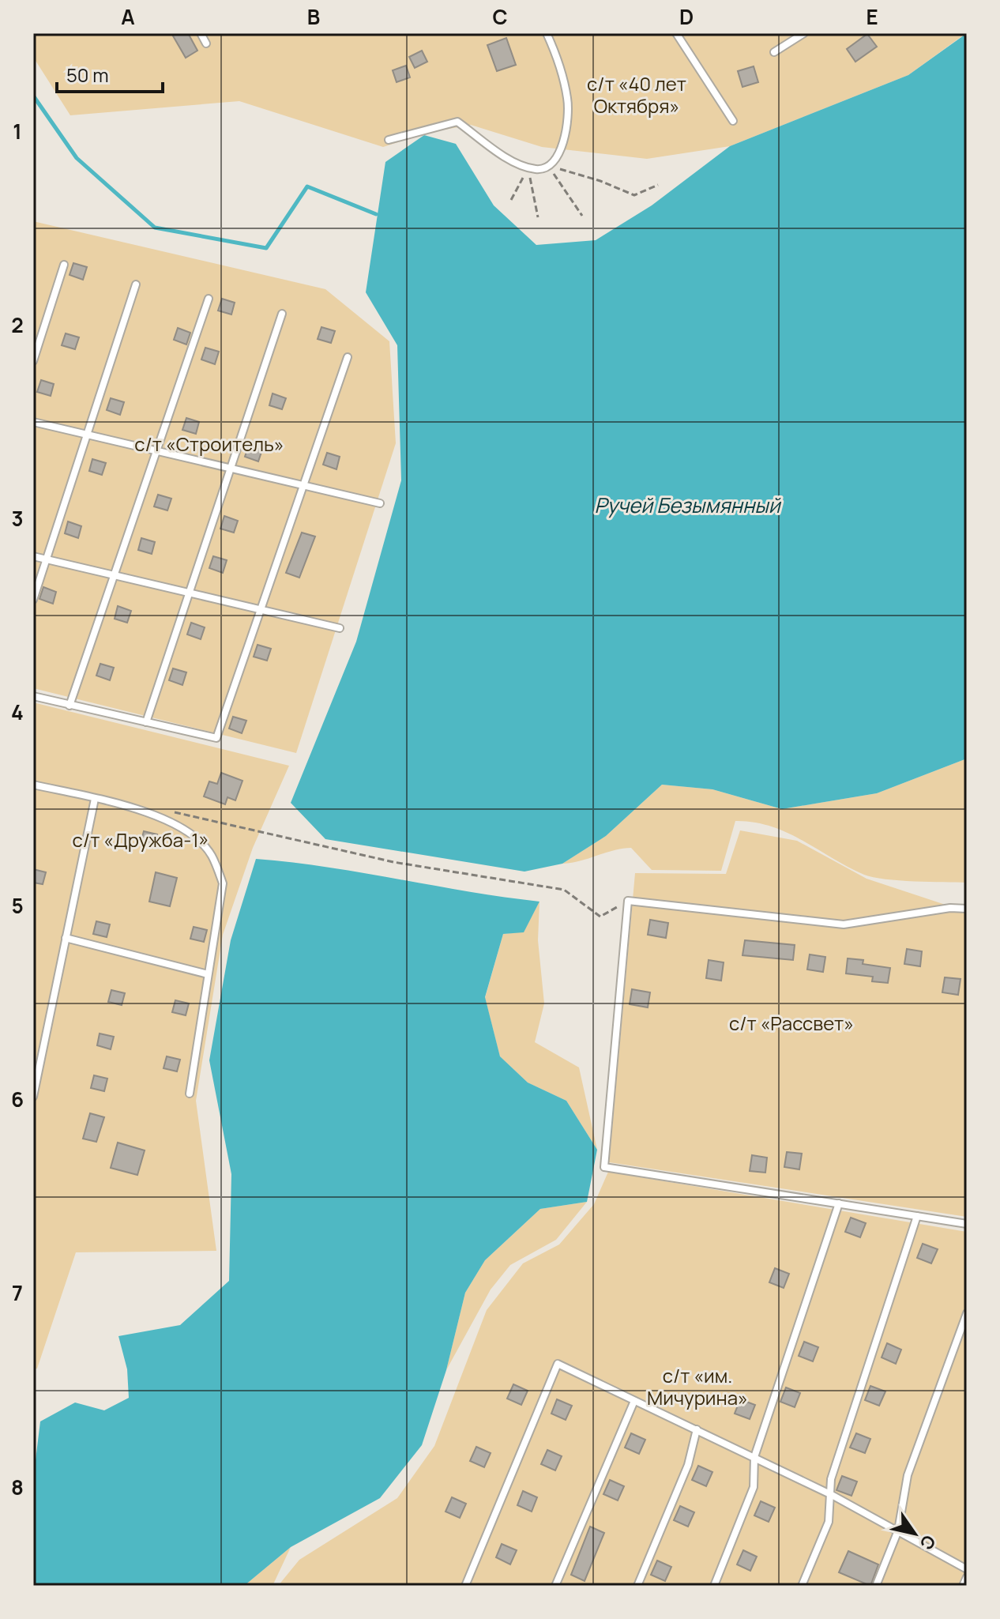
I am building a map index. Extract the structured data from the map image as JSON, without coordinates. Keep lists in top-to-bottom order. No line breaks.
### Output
{"water":["Ручей Безымянный"],"parks":["с/т «40 лет Октября»","с/т «Строитель»","с/т «Дружба-1»","с/т «Рассвет»","с/т «им. Мичурина»"],"scale_bar":"50 m","north":"bottom right","grid":{"columns":["A","B","C","D","E"],"rows":["1","2","3","4","5","6","7","8"]}}
